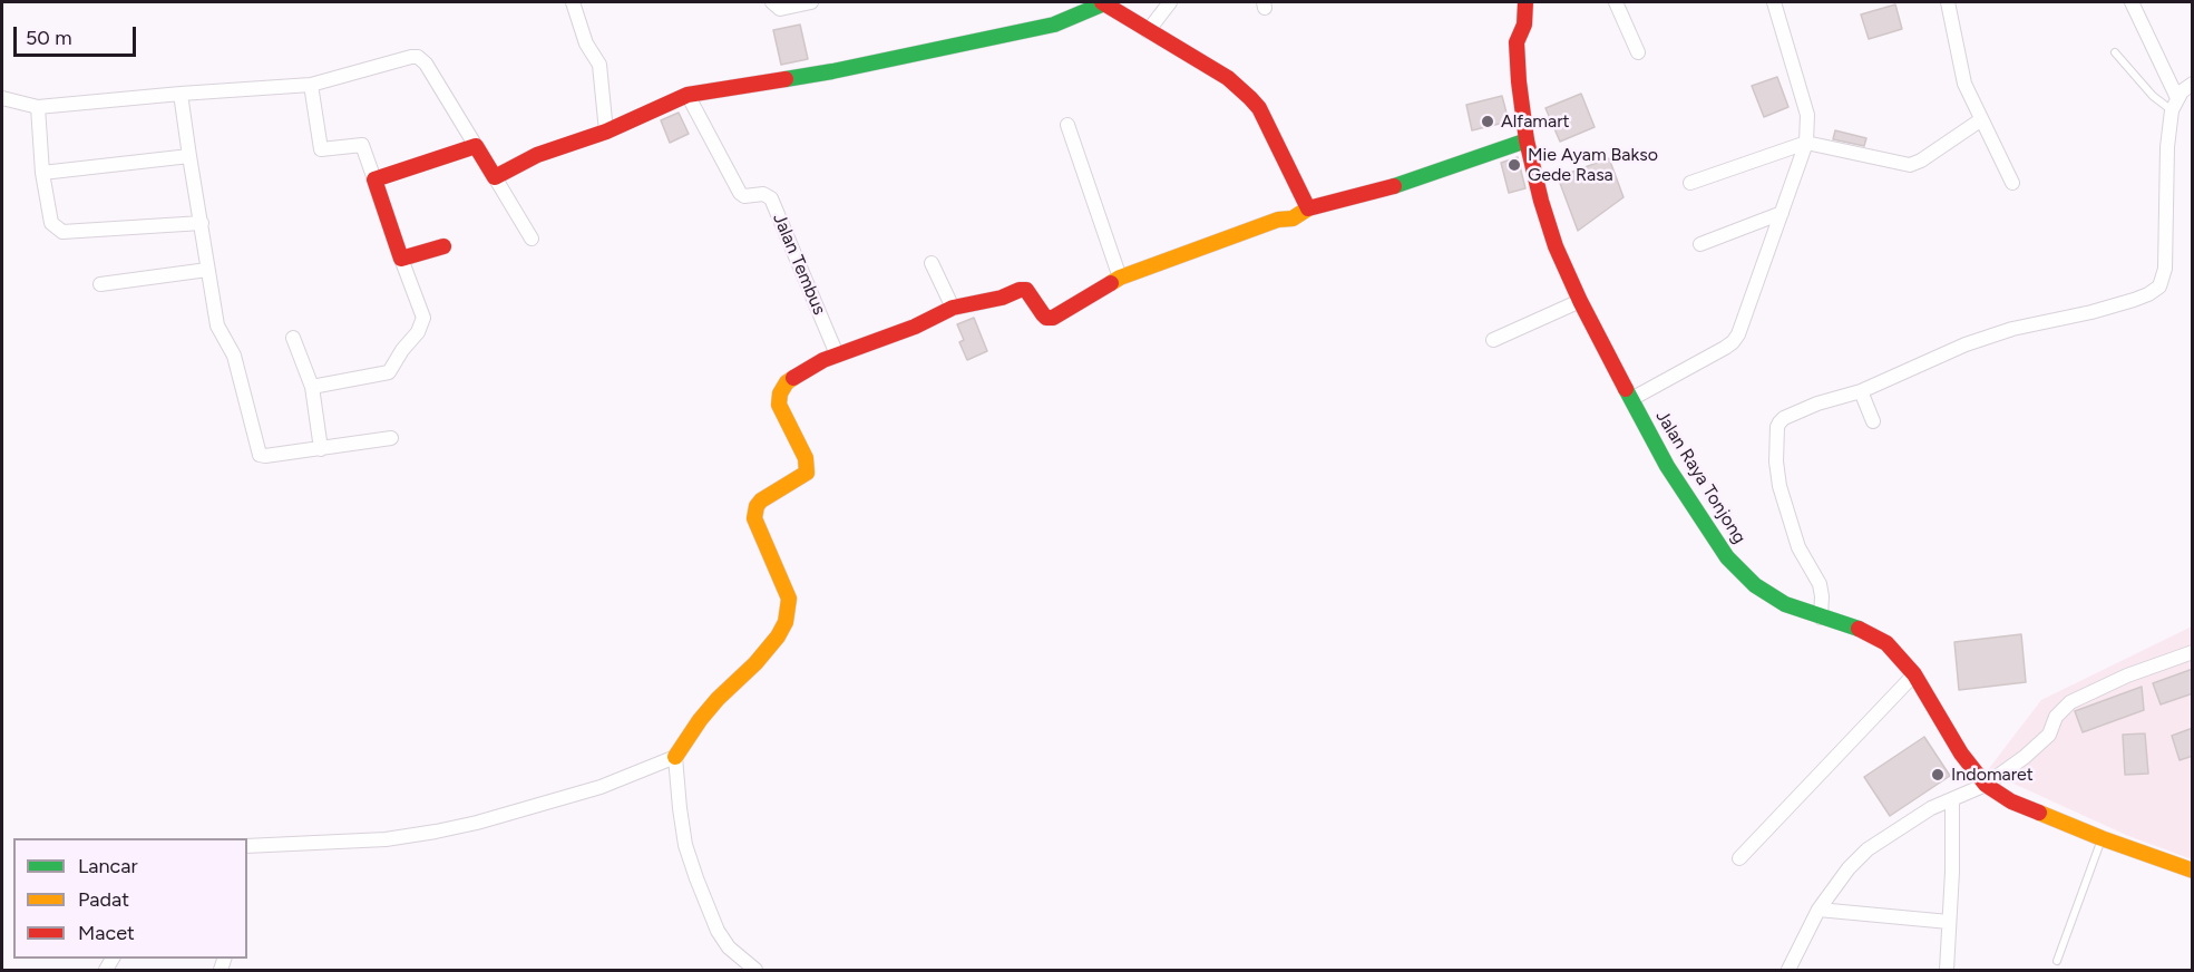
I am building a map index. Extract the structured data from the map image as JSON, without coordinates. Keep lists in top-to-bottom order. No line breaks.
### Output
{"streets":{"street":["Jalan Tembus","Jalan Raya Tonjong"]},"places":["Alfamart","Mie Ayam Bakso Gede Rasa","Indomaret"],"legend":["Lancar","Padat","Macet"],"scale_bar":"50 m"}
